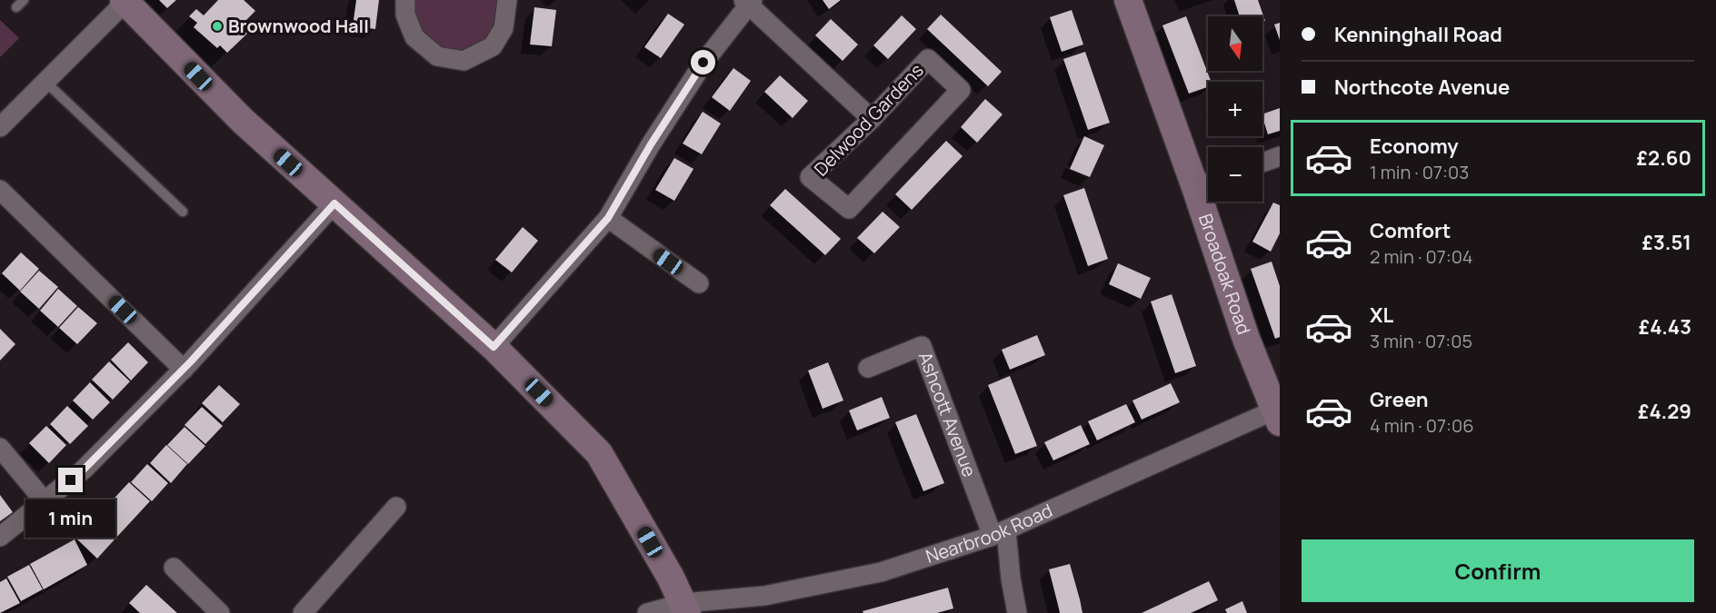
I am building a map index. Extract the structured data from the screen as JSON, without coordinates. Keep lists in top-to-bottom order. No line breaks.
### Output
{"streets":{"street":["Delwood Gardens","Broadoak Road","Ashcott Avenue","Nearbrook Road"]},"crossings":[["Broadoak Road","Nearbrook Road"],["Ashcott Avenue","Nearbrook Road"]],"places":["Brownwood Hall"],"north":"bottom","page":{"banner":["Kenninghall Road","Northcote Avenue"],"map_buttons":["+","−"],"list":[{"name":"Economy","note":"1 min · 07:03","value":"£2.60"},{"name":"Comfort","note":"2 min · 07:04","value":"£3.51"},{"name":"XL","note":"3 min · 07:05","value":"£4.43"},{"name":"Green","note":"4 min · 07:06","value":"£4.29"}],"bubble":"1 min","buttons":"Confirm"}}
